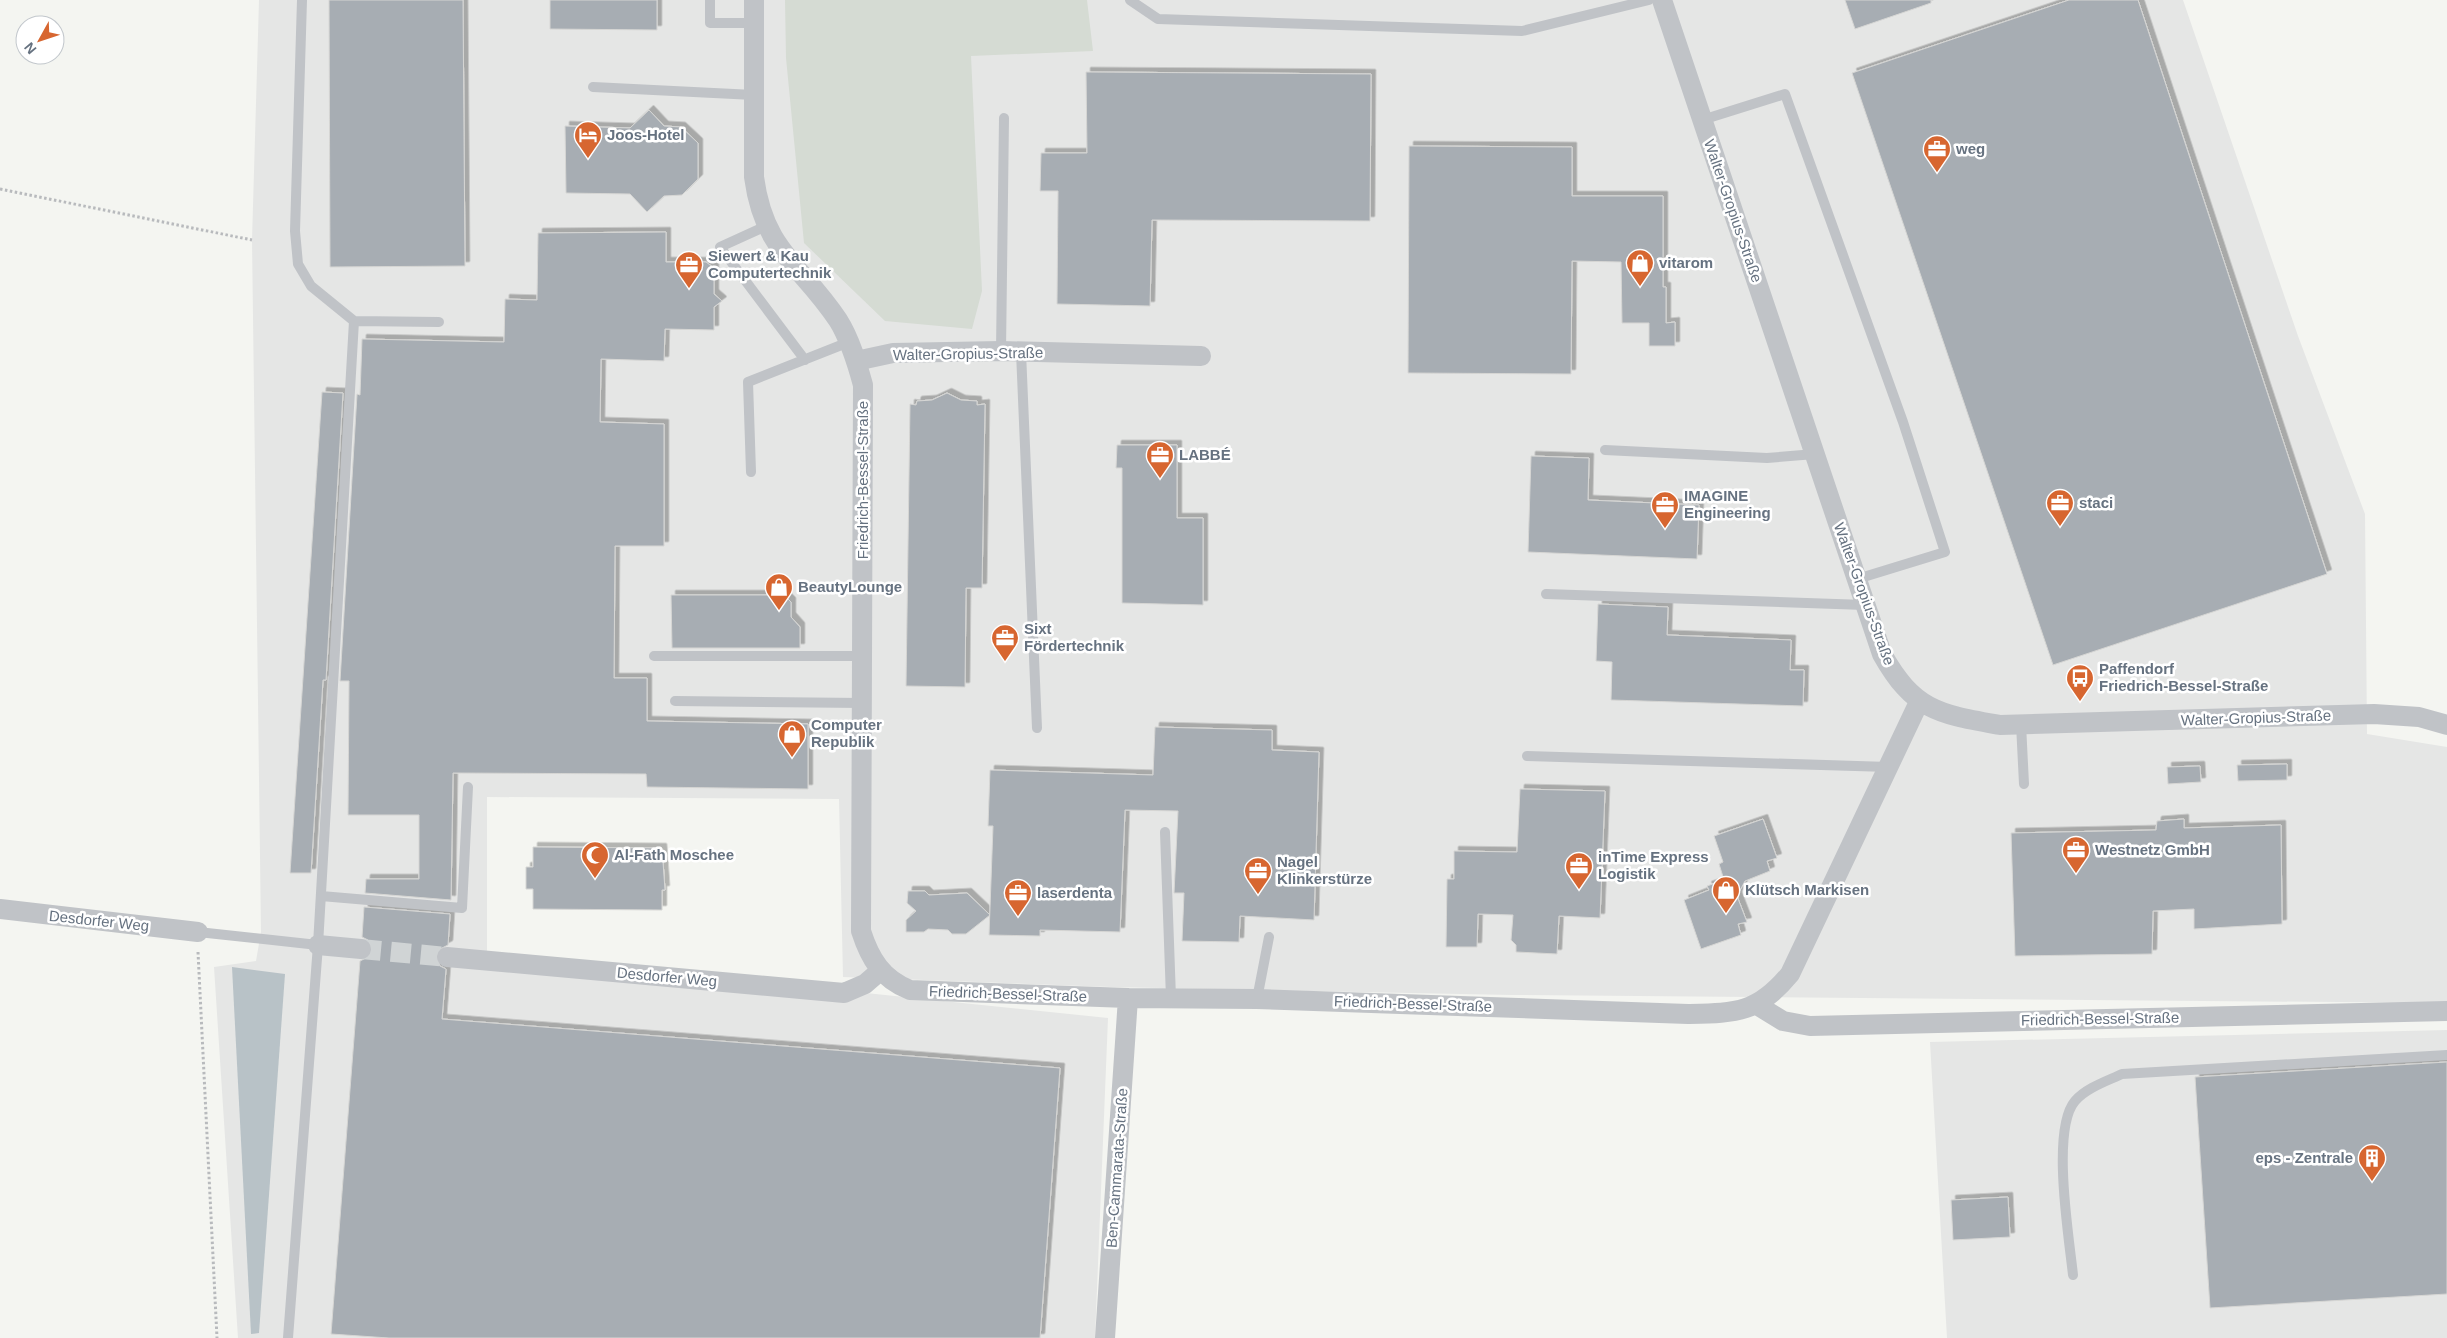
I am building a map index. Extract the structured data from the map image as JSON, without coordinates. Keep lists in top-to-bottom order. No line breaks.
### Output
{"streets":{"street":["Walter-Gropius-Straße","Friedrich-Bessel-Straße","Desdorfer Weg","Ben-Cammarata-Straße"]},"crossings":[["Walter-Gropius-Straße","Friedrich-Bessel-Straße"],["Friedrich-Bessel-Straße","Desdorfer Weg"],["Friedrich-Bessel-Straße","Ben-Cammarata-Straße"]],"places":{"hotel":["Joos-Hotel"],"office":["weg","Siewert & Kau Computertechnik","LABBÉ","staci","IMAGINE Engineering","Sixt Fördertechnik","Westnetz GmbH","inTime Express Logistik","Nagel Klinkerstürze","laserdenta"],"shop":["vitarom","BeautyLounge","Computer Republik","Klütsch Markisen"],"bus stop":["Paffendorf Friedrich-Bessel-Straße"],"mosque":["Al-Fath Moschee"],"building":["eps - Zentrale"]},"north":"bottom left"}
